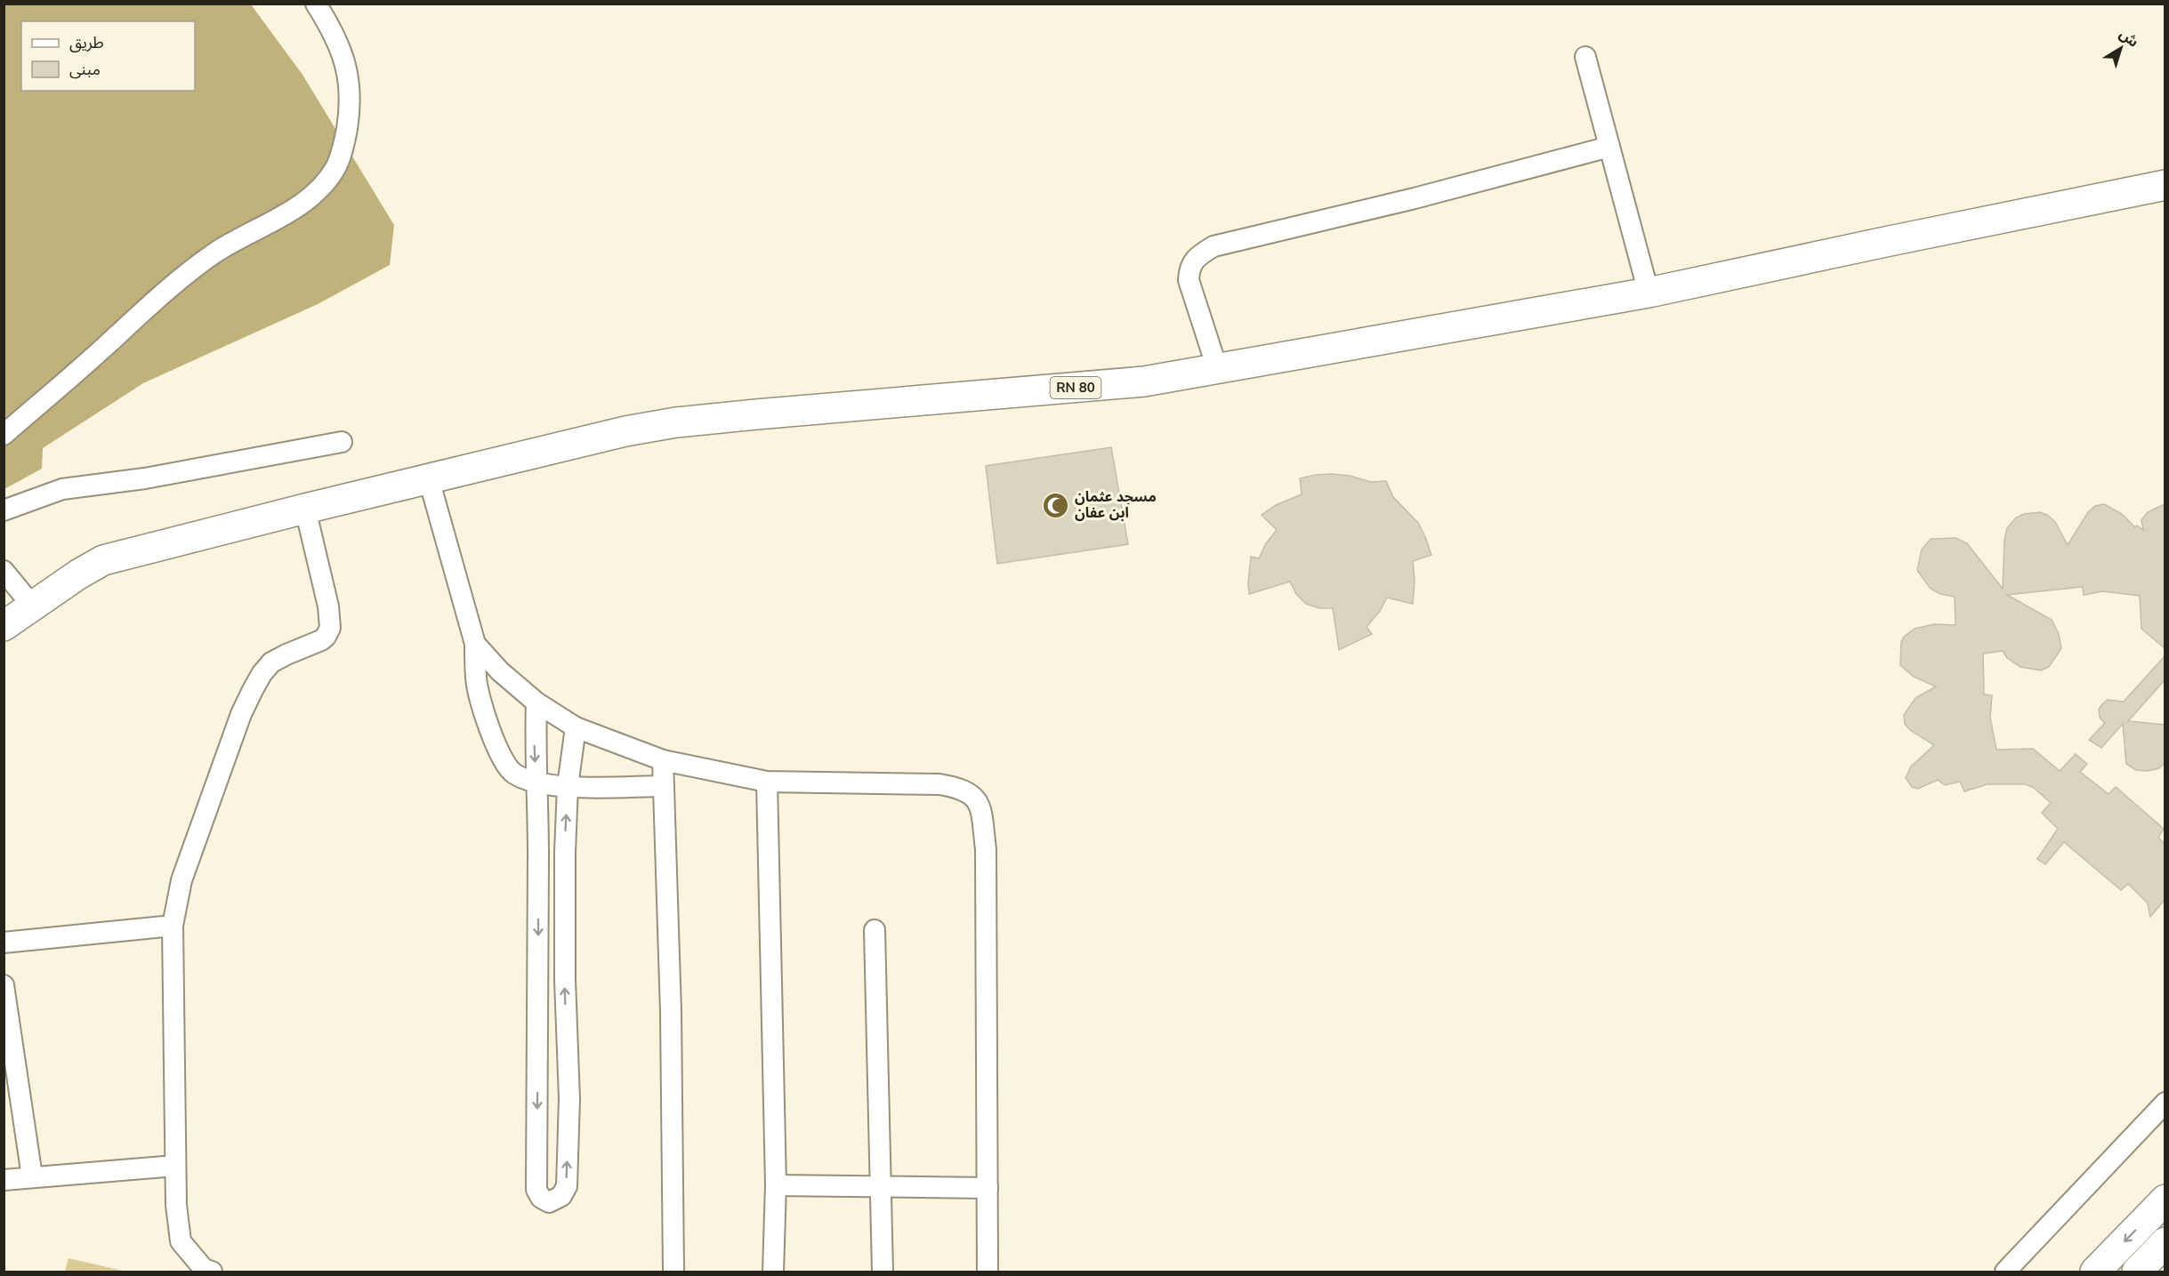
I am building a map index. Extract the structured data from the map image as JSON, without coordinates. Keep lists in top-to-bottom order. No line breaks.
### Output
{"streets":{"main road":["RN 80"]},"places":{"mosque":["مسجد عثمان ابن عفان"]},"legend":["طريق","مبنى"],"north":"top right"}
